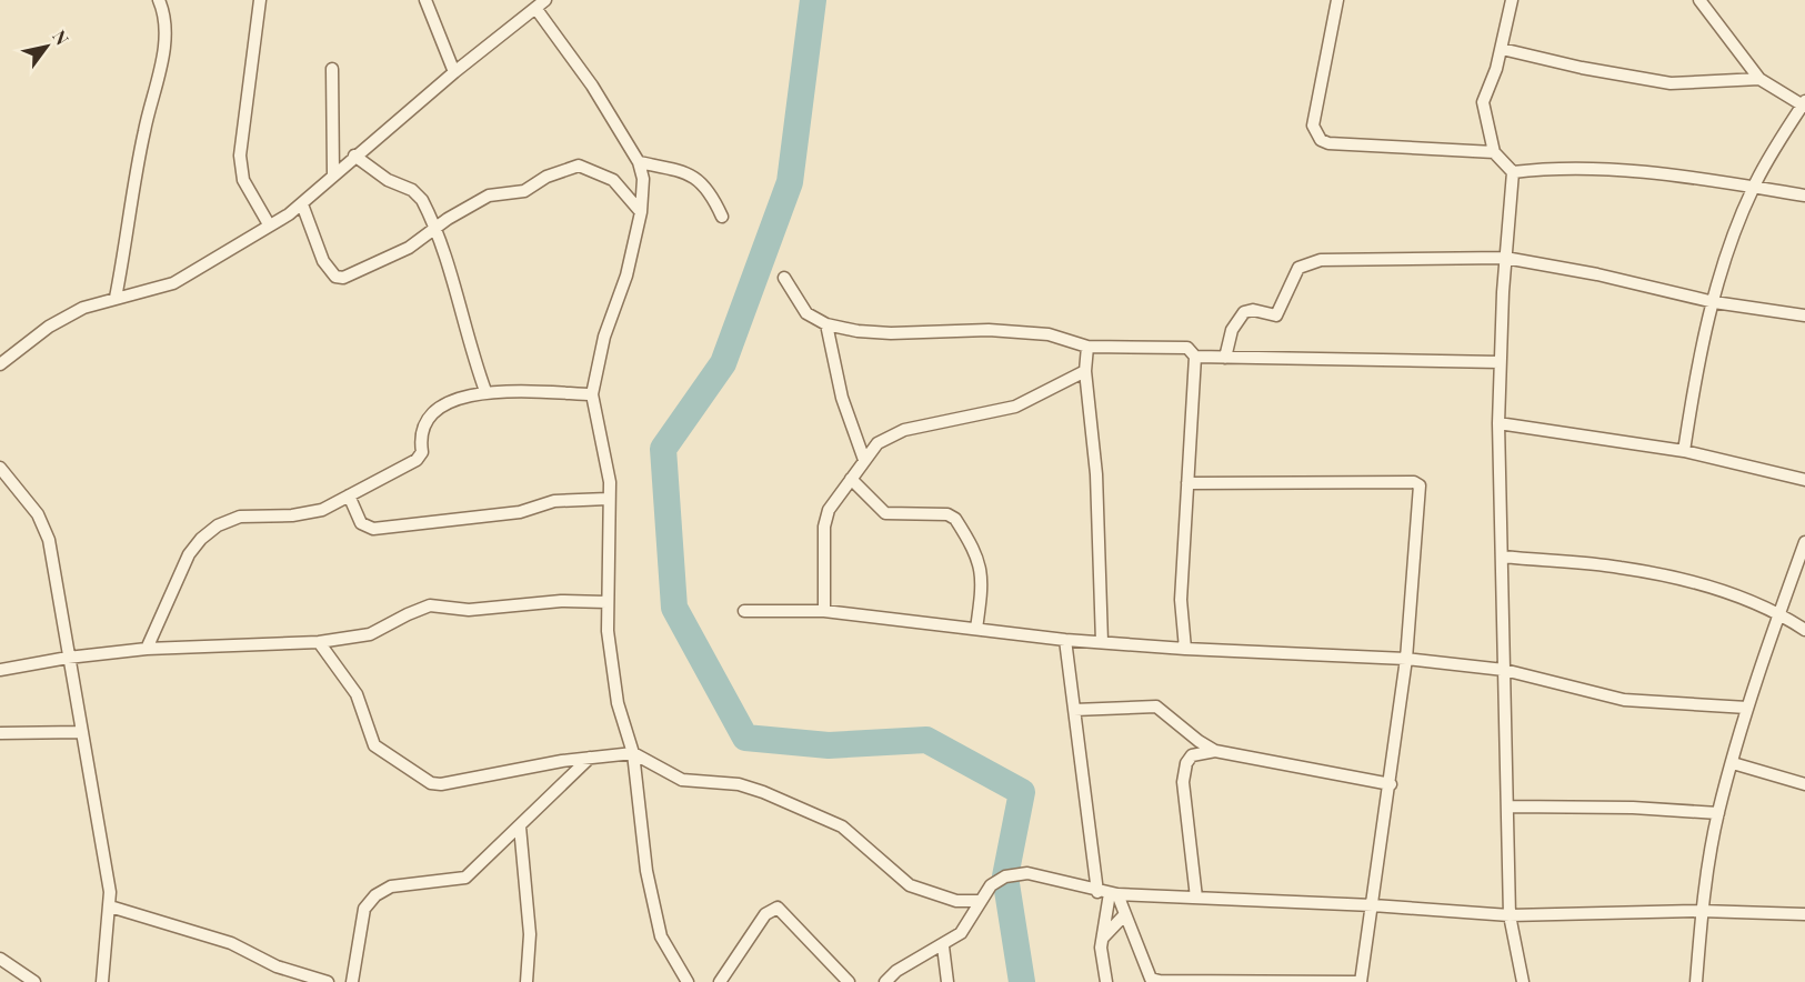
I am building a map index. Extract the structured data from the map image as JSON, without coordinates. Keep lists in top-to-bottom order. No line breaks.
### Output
{"north":"top right"}
